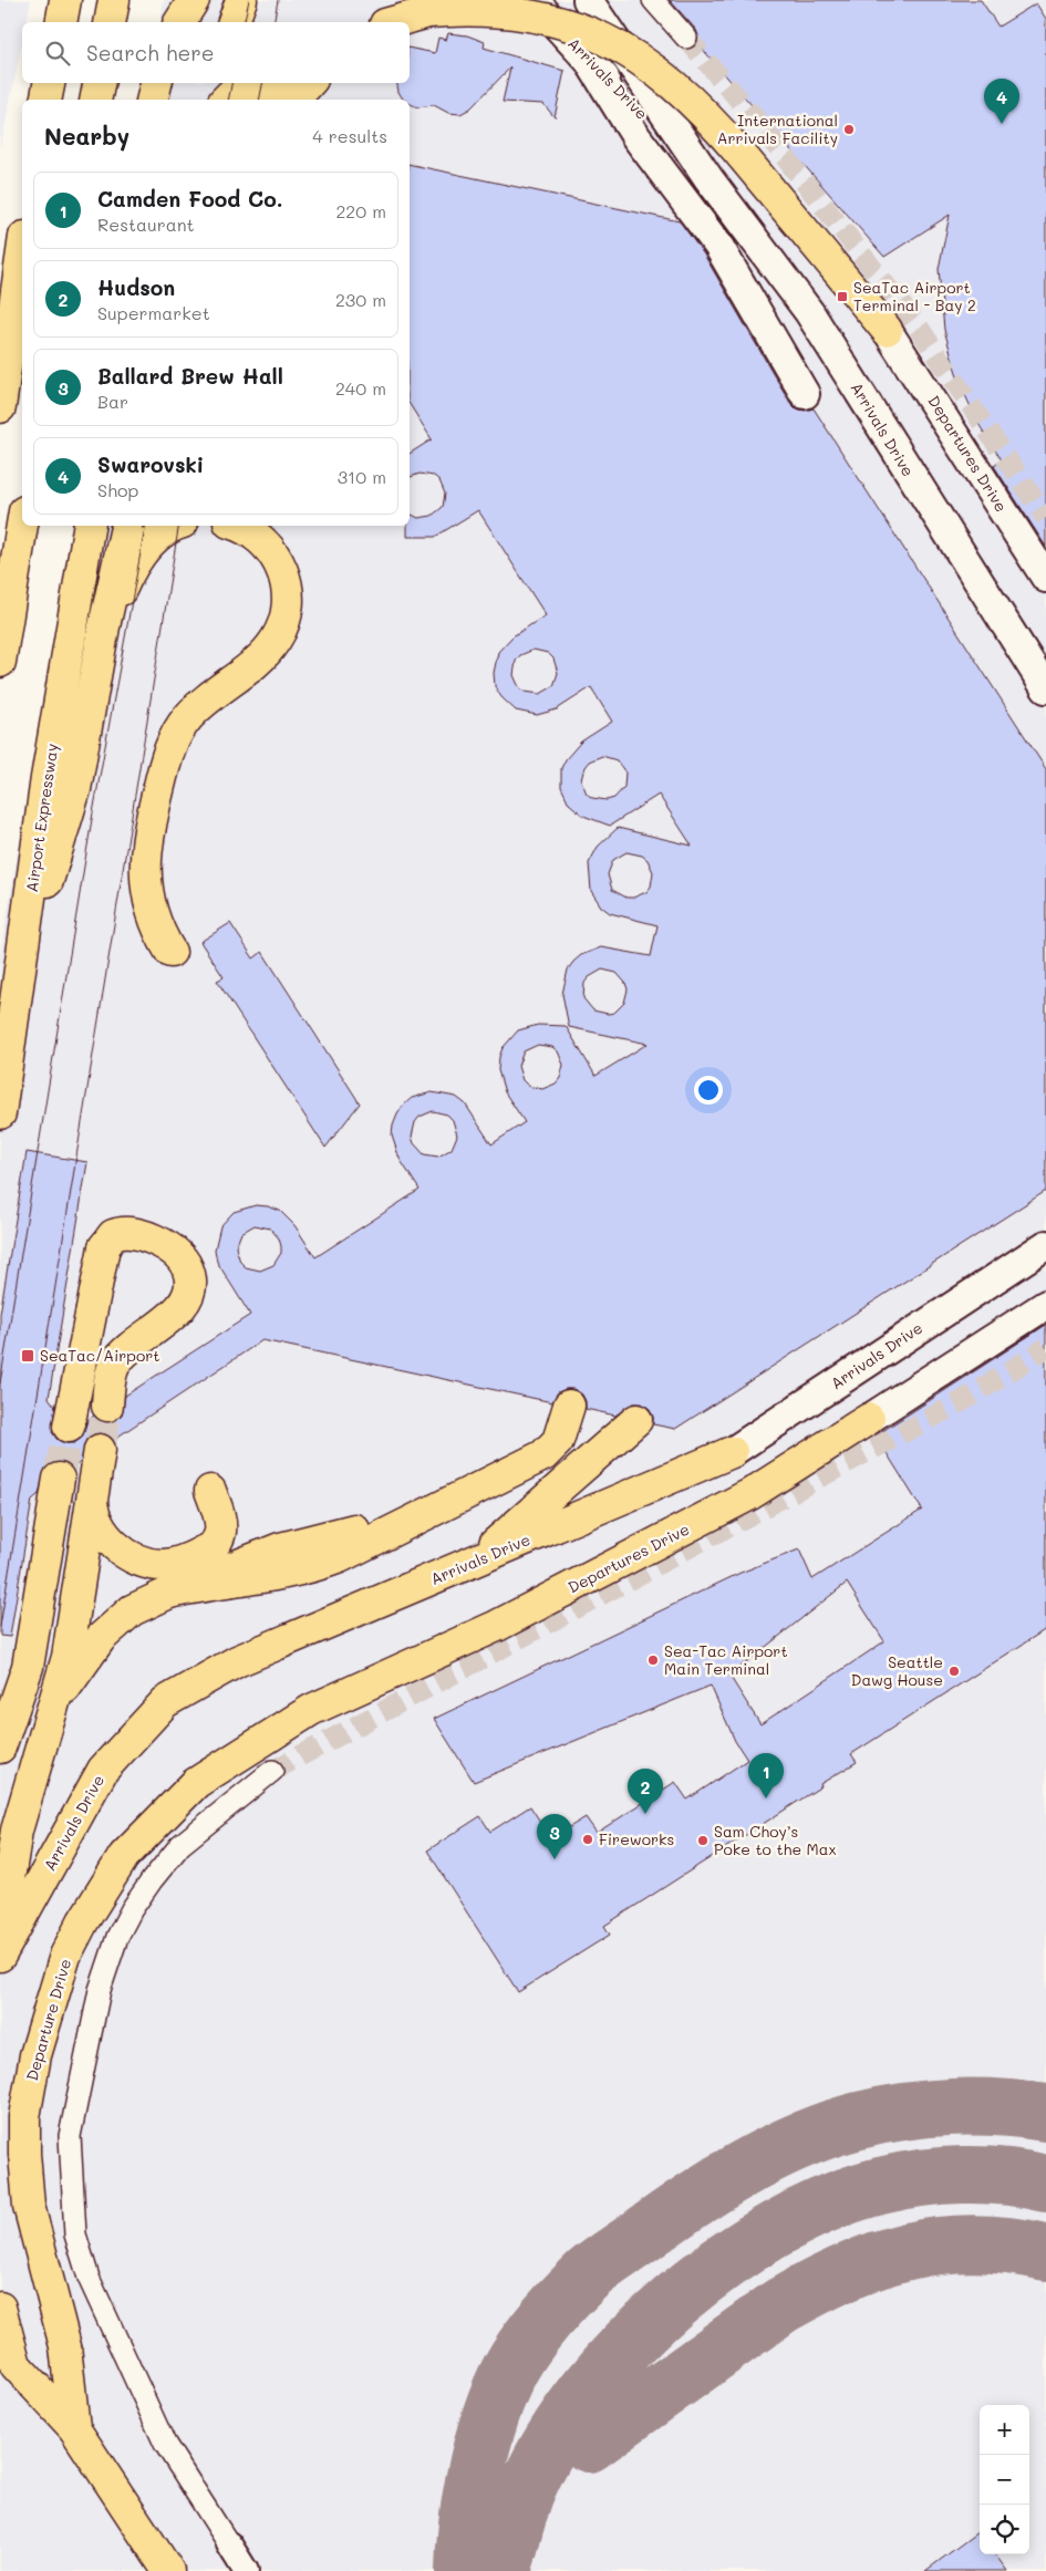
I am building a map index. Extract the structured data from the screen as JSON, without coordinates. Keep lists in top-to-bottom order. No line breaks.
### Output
{"streets":{"main road":["Arrivals Drive","Departures Drive","Airport Expressway","Departure Drive"]},"crossings":[["Departures Drive","Departure Drive"]],"places":{"other":["International Arrivals Facility","Sea-Tac Airport Main Terminal","Seattle Dawg House","Fireworks","Sam Choy’s Poke to the Max"],"transit":["SeaTac Airport Terminal - Bay 2","SeaTac/Airport"]},"page":{"search":"Search here","pins":["4","1","2","3"],"heading":["Nearby","4 results"],"list":[{"mark":"1","name":"Camden Food Co.","note":"Restaurant","value":"220 m"},{"mark":"2","name":"Hudson","note":"Supermarket","value":"230 m"},{"mark":"3","name":"Ballard Brew Hall","note":"Bar","value":"240 m"},{"mark":"4","name":"Swarovski","note":"Shop","value":"310 m"}],"map_buttons":["+","−"]}}
